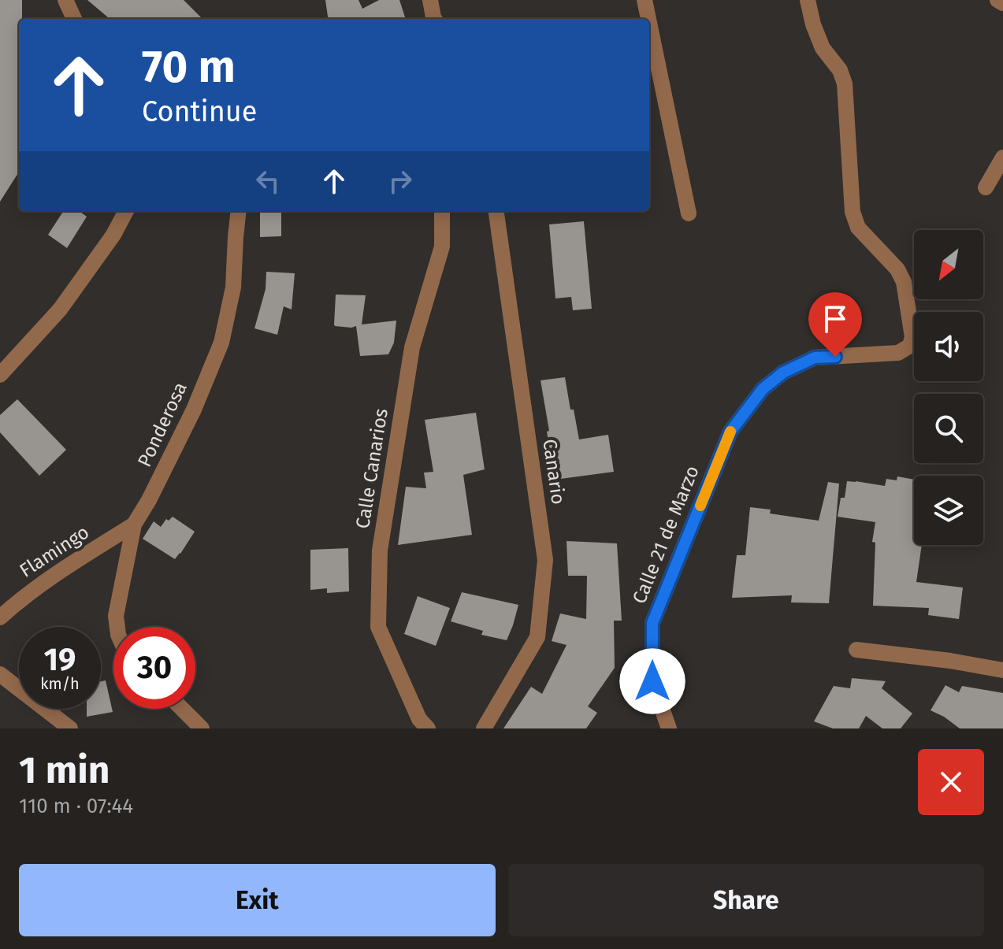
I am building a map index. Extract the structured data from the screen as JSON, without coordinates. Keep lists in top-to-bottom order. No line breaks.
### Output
{"streets":{"street":["Ponderosa","Calle Canarios","Canario","Calle 21 de Marzo","Flamingo"]},"crossings":[["Ponderosa","Flamingo"]],"north":"bottom left","page":{"turn":["70 m","Continue"],"speed":"19 km/h","limit":"30","heading":["1 min","110 m · 07:44"],"buttons":["Exit","Share"]}}
